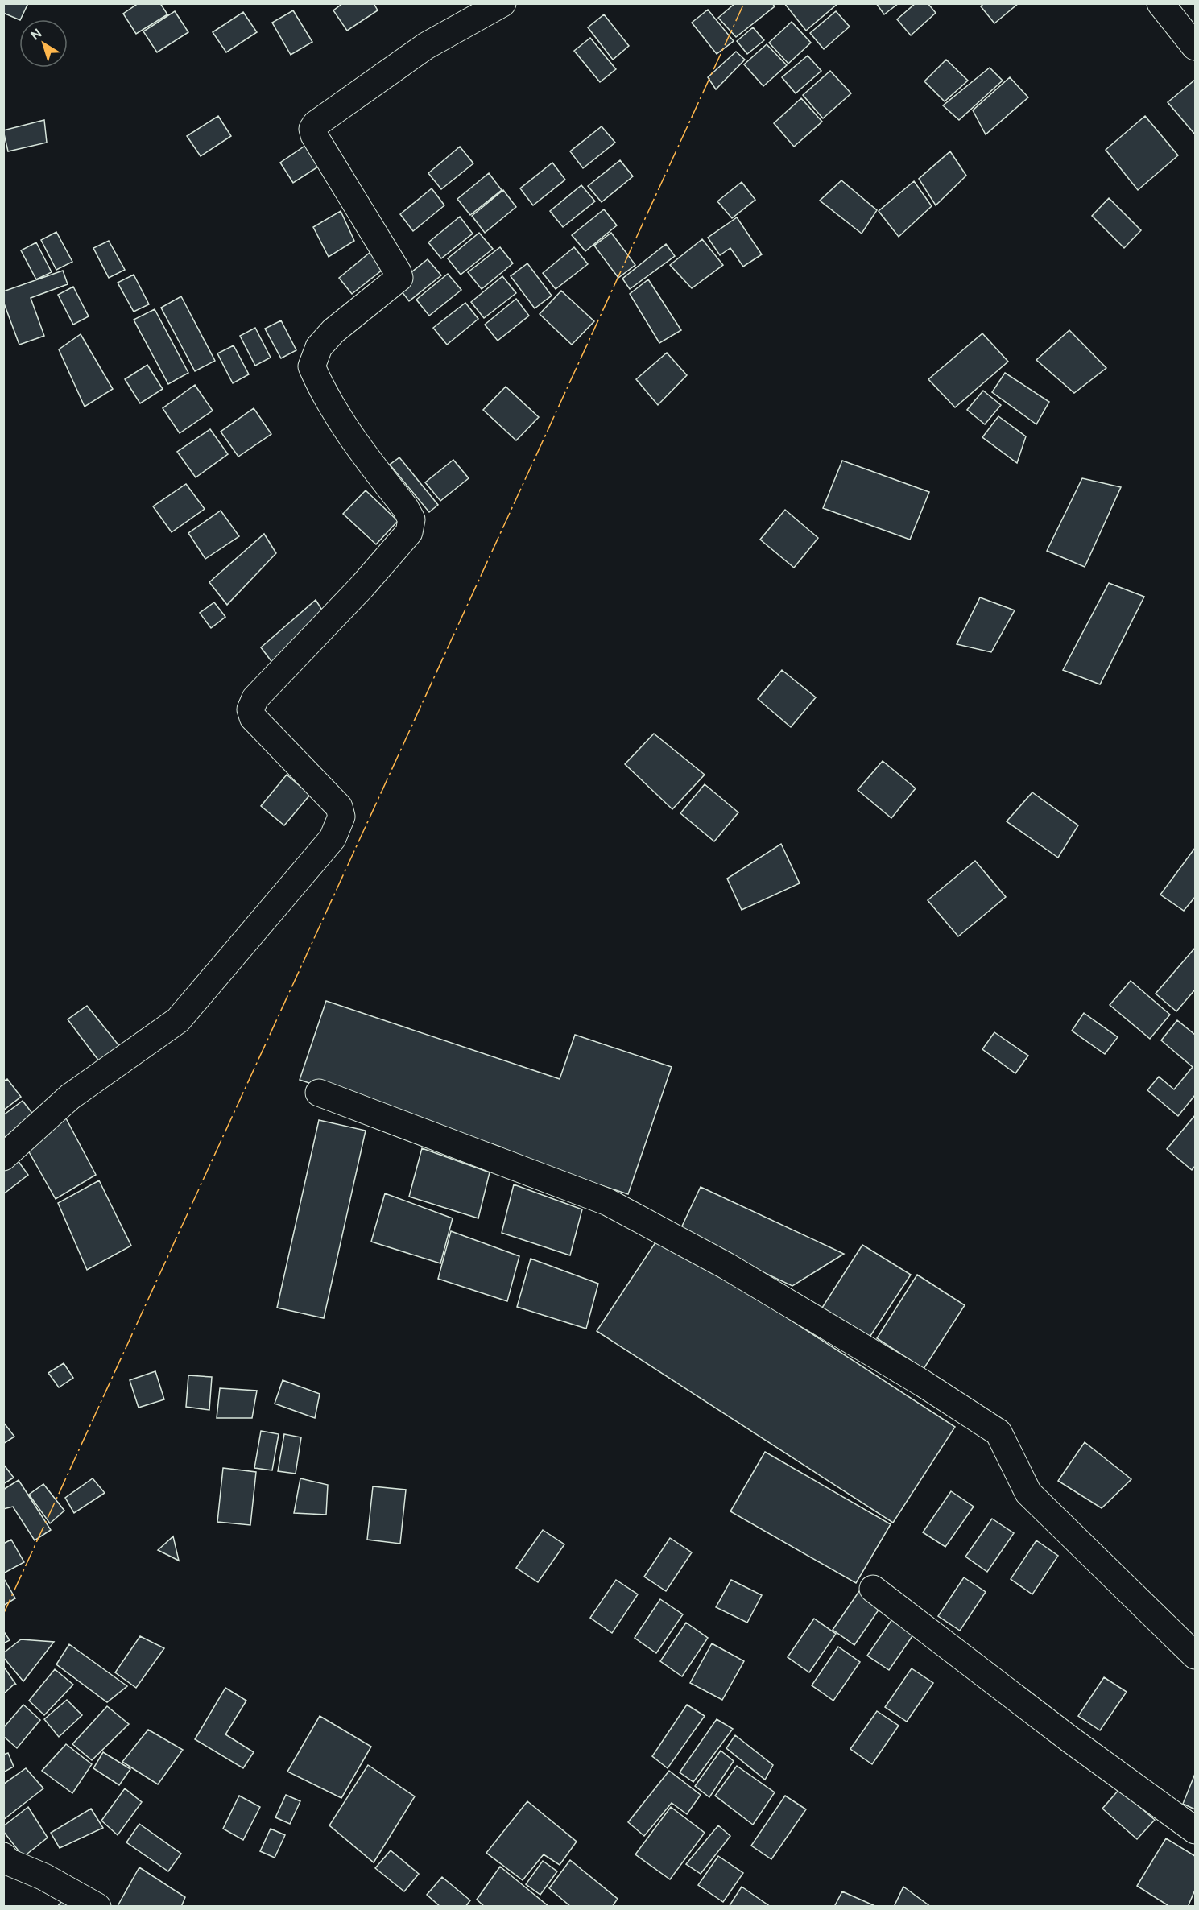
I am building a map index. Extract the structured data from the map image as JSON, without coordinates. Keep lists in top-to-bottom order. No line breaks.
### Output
{"north":"top left"}
